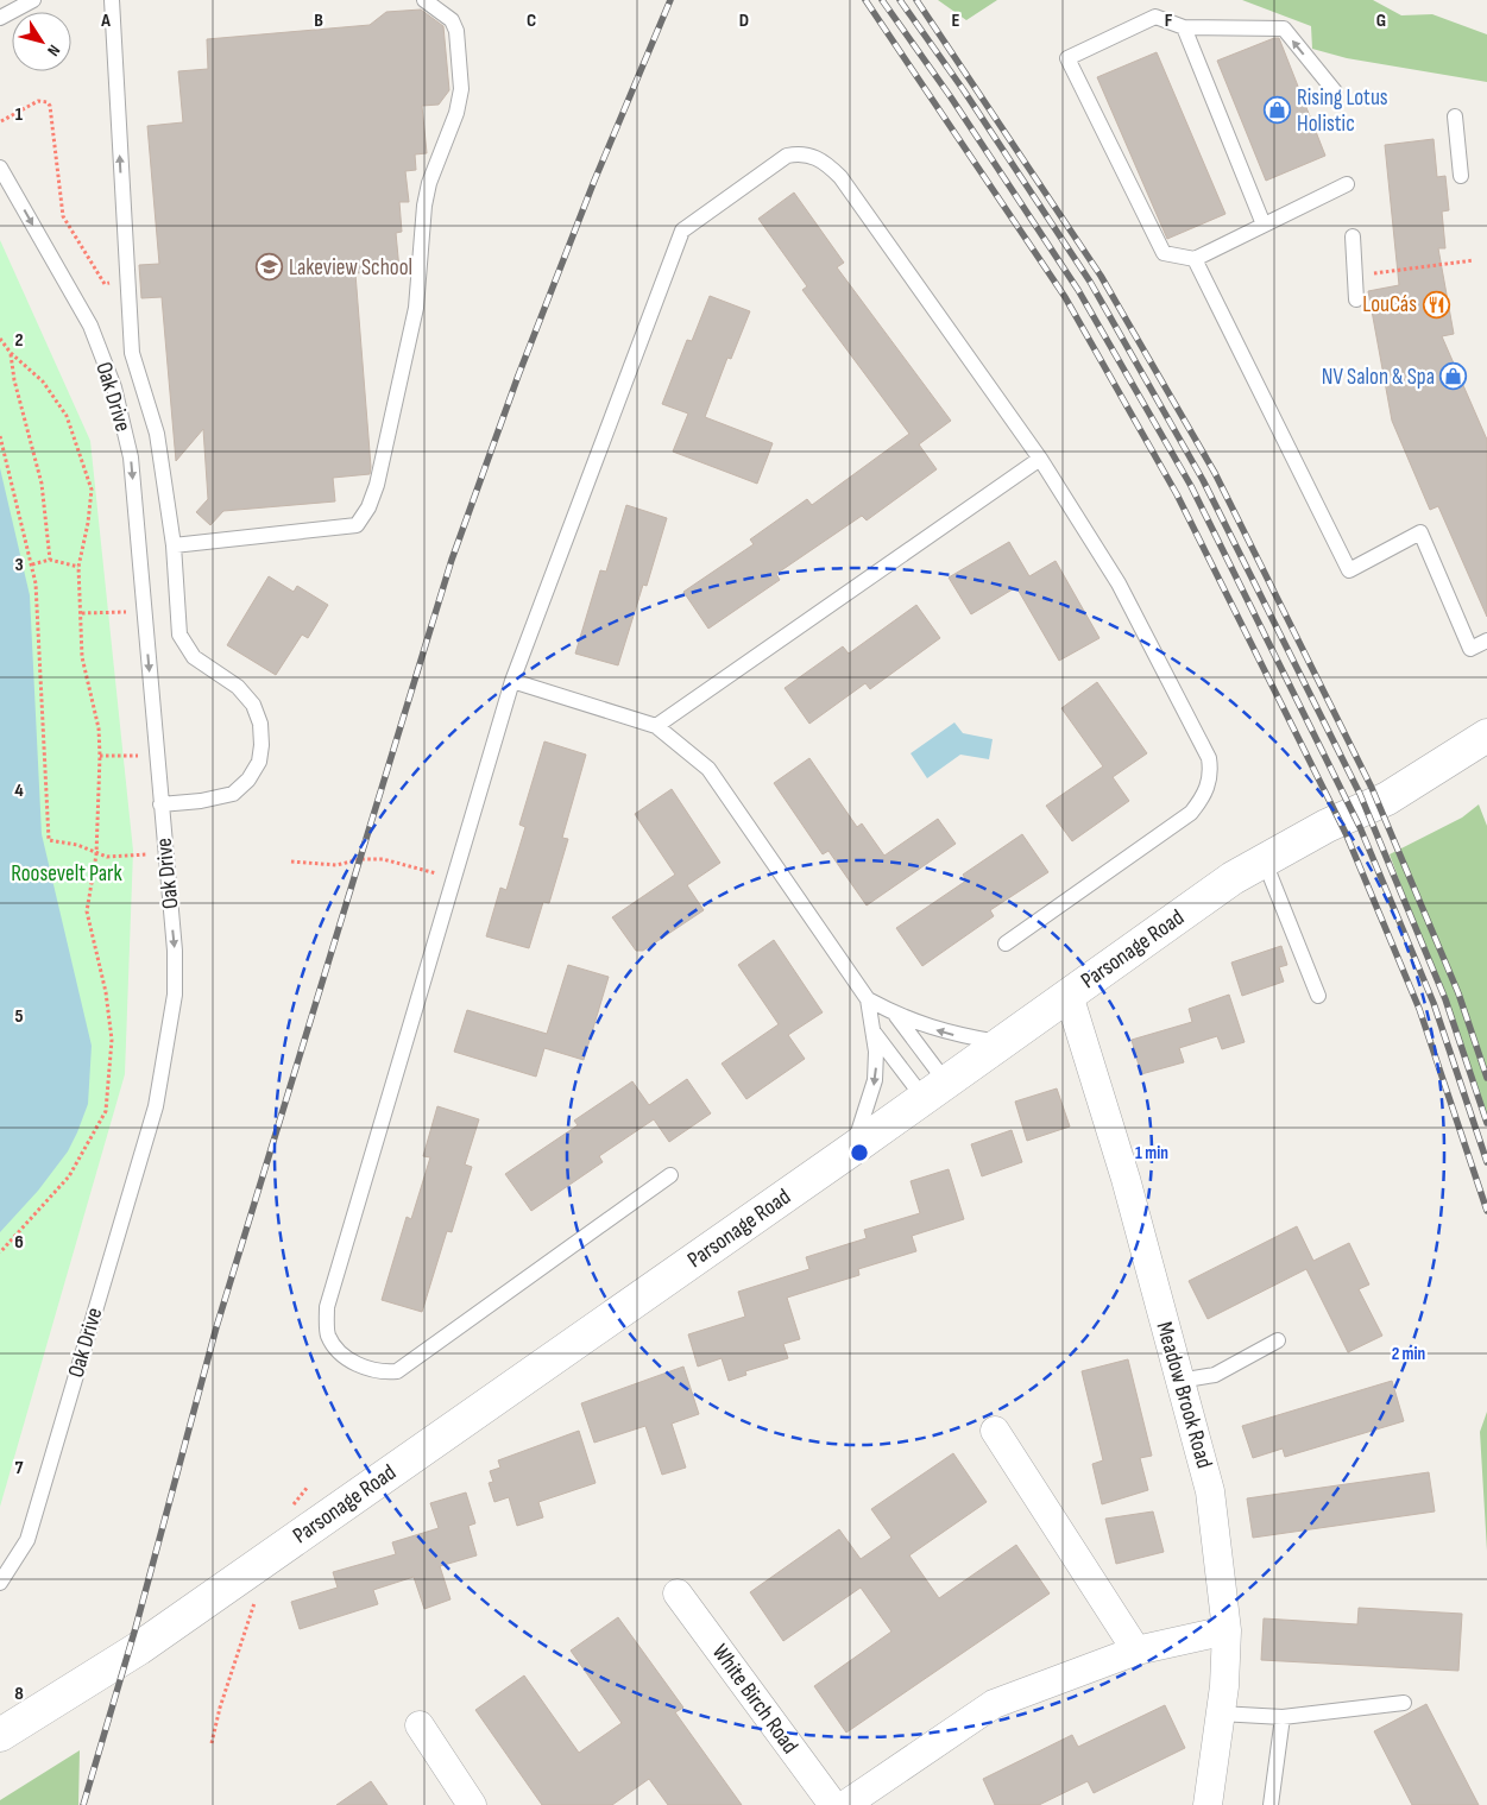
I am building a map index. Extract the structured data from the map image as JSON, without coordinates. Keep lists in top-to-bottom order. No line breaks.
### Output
{"streets":{"street":["Parsonage Road","Meadow Brook Road","White Birch Road"],"lane":["Oak Drive"]},"crossings":[["Parsonage Road","Meadow Brook Road"]],"parks":["Roosevelt Park"],"places":{"shop":["Rising Lotus Holistic","NV Salon & Spa"],"school or university":["Lakeview School"],"restaurant":["LouCás"]},"north":"bottom right","grid":{"columns":["A","B","C","D","E","F","G"],"rows":["1","2","3","4","5","6","7","8"]},"rings":["1 min","2 min"]}
